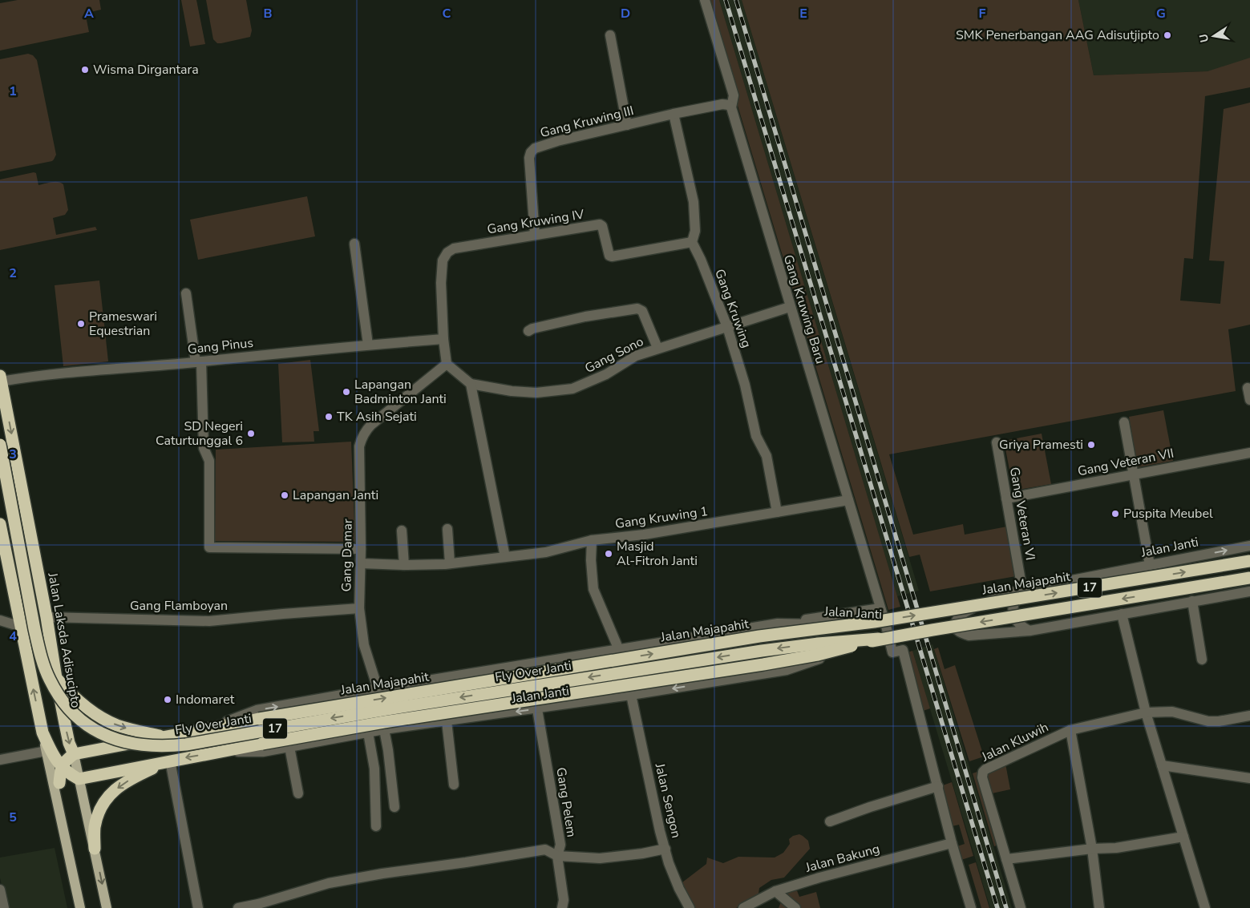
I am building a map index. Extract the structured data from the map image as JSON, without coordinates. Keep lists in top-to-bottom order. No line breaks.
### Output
{"streets":{"highway":["Jalan Majapahit","17","Jalan Laksda Adisucipto","Fly Over Janti"],"street":["Gang Kruwing III","Gang Kruwing IV","Gang Kruwing","Gang Kruwing Baru","Gang Pinus","Gang Sono","Gang Veteran VII","Gang Veteran VI","Gang Kruwing 1","Jalan Janti","Gang Damar","Gang Flamboyan","Jalan Kluwih","Jalan Sengon","Gang Pelem","Jalan Bakung"]},"crossings":[["Gang Kruwing III","Gang Kruwing IV"],["Gang Kruwing III","Gang Kruwing Baru"],["Gang Kruwing IV","Gang Kruwing"],["Gang Kruwing IV","Gang Pinus"],["Gang Kruwing IV","Gang Damar"],["Gang Kruwing","Gang Sono"],["Gang Kruwing","Gang Kruwing 1"],["Gang Kruwing Baru","Gang Sono"],["Gang Kruwing Baru","Gang Kruwing 1"],["Gang Kruwing Baru","Jalan Janti"],["Gang Kruwing Baru","17"],["Gang Kruwing Baru","Fly Over Janti"],["Gang Pinus","Jalan Laksda Adisucipto"],["Gang Veteran VII","Gang Veteran VI"],["Gang Veteran VI","Jalan Janti"],["Gang Kruwing 1","Gang Damar"],["Jalan Janti","Gang Damar"],["Jalan Janti","Jalan Majapahit"],["Jalan Janti","17"],["Jalan Janti","Fly Over Janti"],["Jalan Janti","Jalan Sengon"],["Jalan Janti","Gang Pelem"],["Gang Damar","Gang Flamboyan"],["Jalan Majapahit","17"],["17","Jalan Laksda Adisucipto"],["17","Fly Over Janti"],["Gang Flamboyan","Jalan Laksda Adisucipto"]],"one_way":["Jalan Laksda Adisucipto"],"places":["SMK Penerbangan AAG Adisutjipto","Wisma Dirgantara","Prameswari Equestrian","Lapangan Badminton Janti","TK Asih Sejati","SD Negeri Caturtunggal 6","Griya Pramesti","Lapangan Janti","Puspita Meubel","Masjid Al-Fitroh Janti","Indomaret"],"north":"left","grid":{"columns":["A","B","C","D","E","F","G"],"rows":["1","2","3","4","5"]}}
